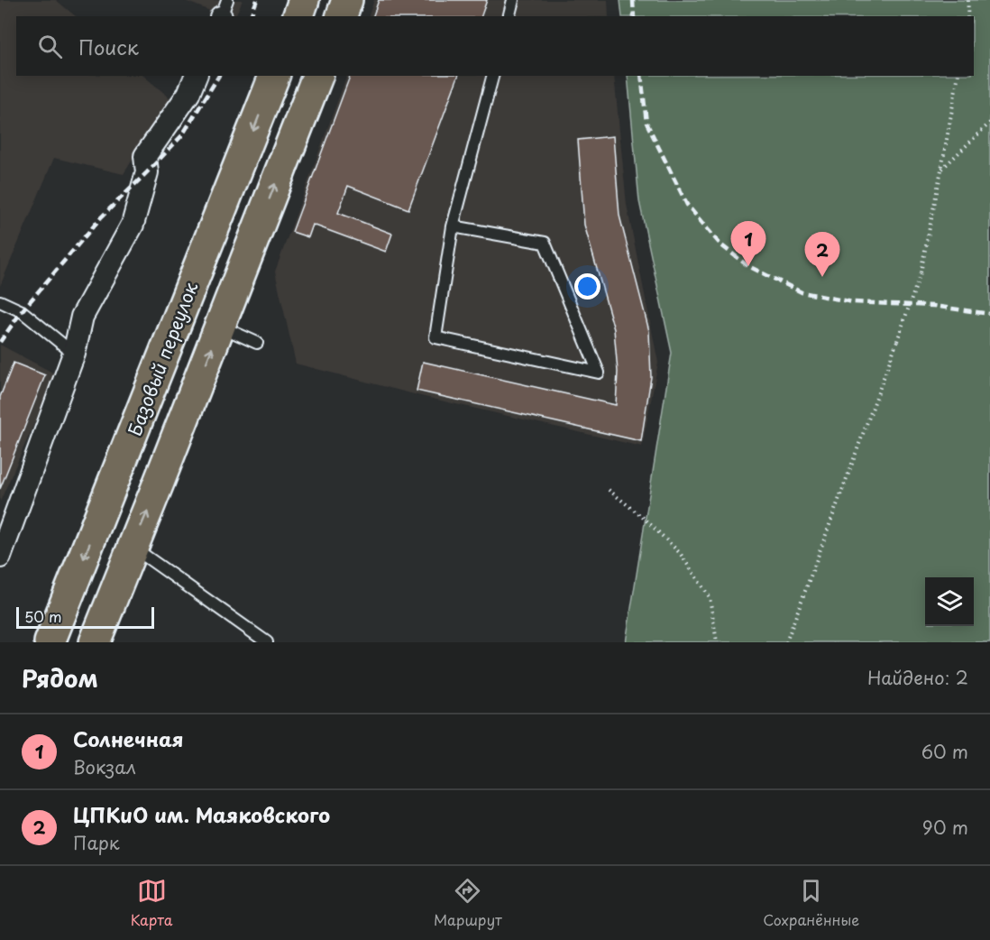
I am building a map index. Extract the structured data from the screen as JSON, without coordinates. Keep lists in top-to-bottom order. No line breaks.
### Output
{"streets":{"main road":["Базовый переулок"]},"scale_bar":"50 m","page":{"search":"Поиск","pins":["1","2"],"scale":"50 m","heading":["Рядом","Найдено: 2"],"list":[{"mark":"1","name":"Солнечная","note":"Вокзал","value":"60 m"},{"mark":"2","name":"ЦПКиО им. Маяковского","note":"Парк","value":"90 m"}],"nav":["Карта","Маршрут","Сохранённые"]}}
